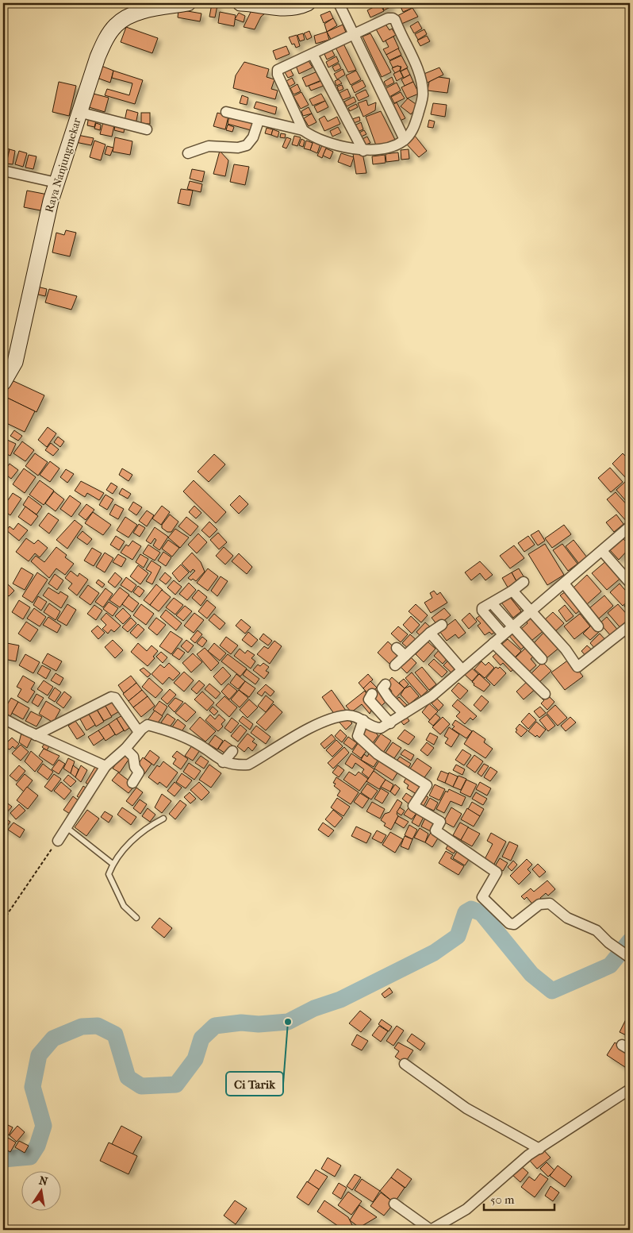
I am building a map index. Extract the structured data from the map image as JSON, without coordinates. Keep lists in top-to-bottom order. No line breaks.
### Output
{"streets":{"street":["Raya Nanjungmekar"]},"places":["Ci Tarik"],"scale_bar":"50 m","north":"top"}
